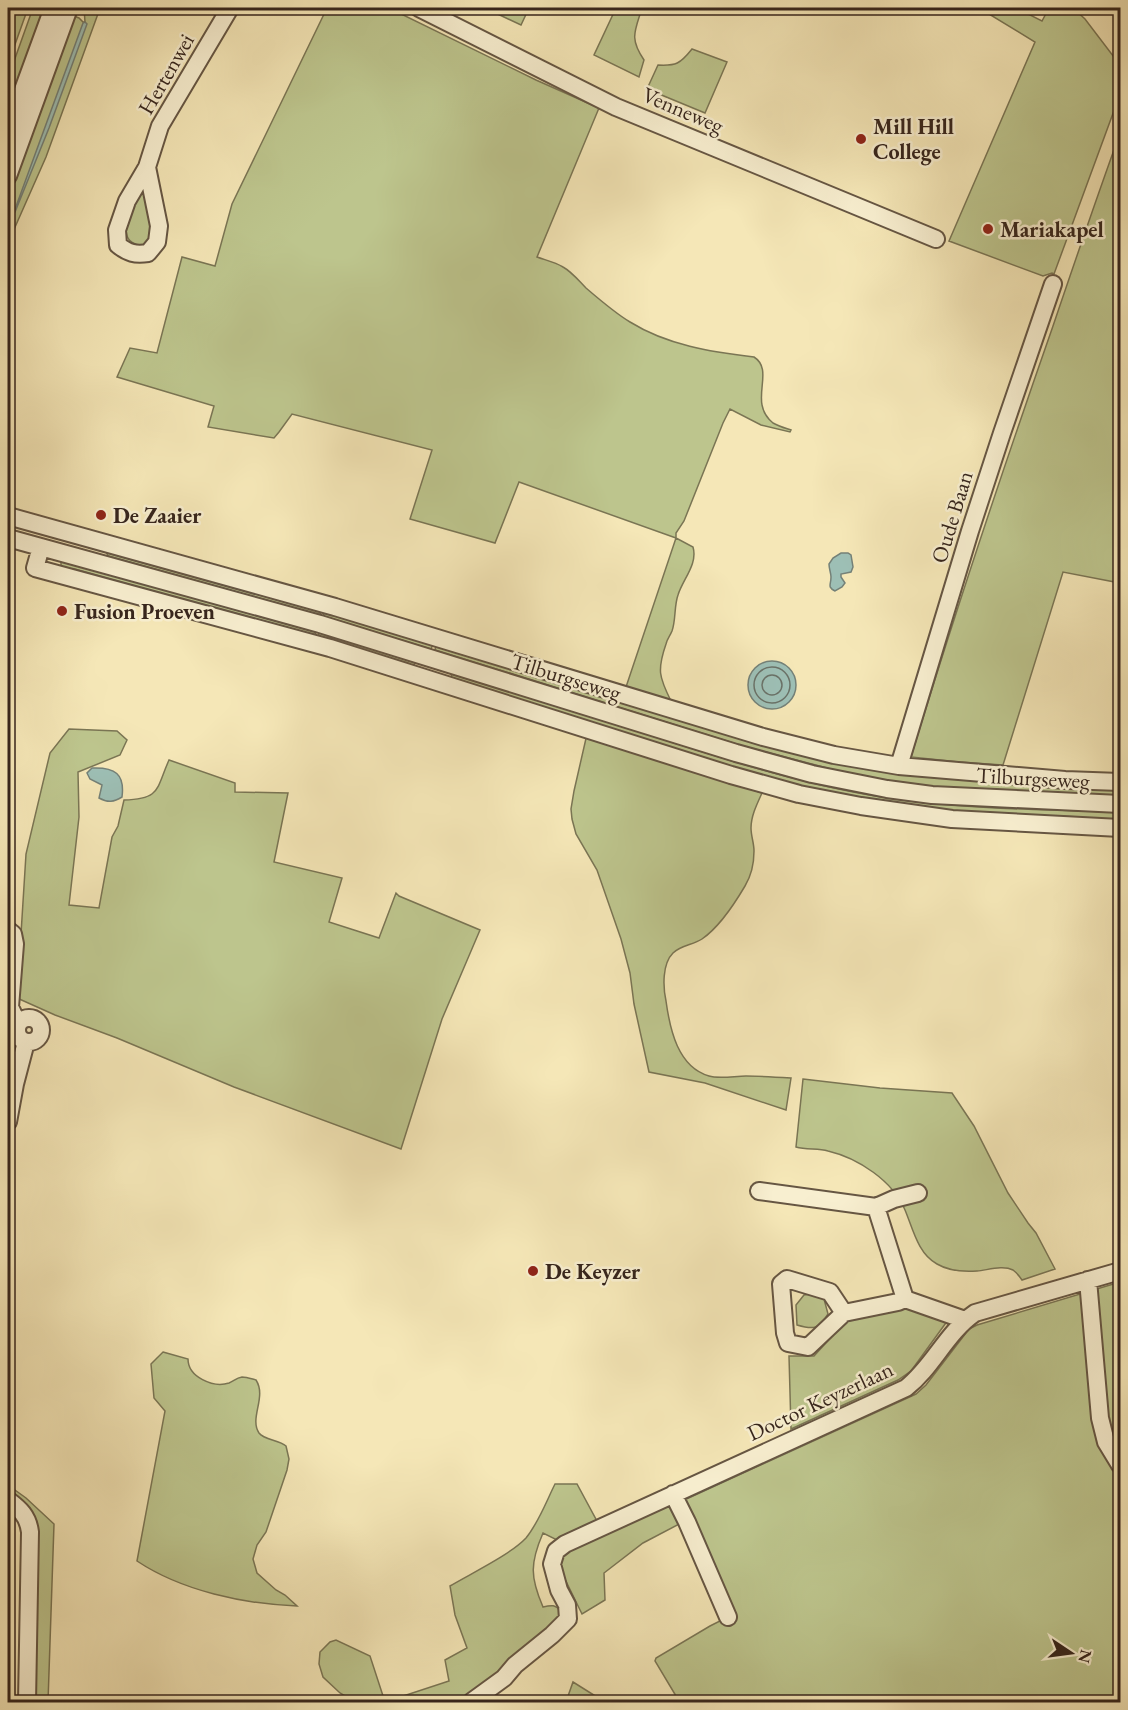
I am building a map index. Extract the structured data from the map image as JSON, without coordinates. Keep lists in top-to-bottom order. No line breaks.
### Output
{"streets":{"street":["Hertenwei","Venneweg","Oude Baan","Tilburgseweg","Doctor Keyzerlaan"]},"crossings":[["Oude Baan","Tilburgseweg"]],"places":["Mill Hill College","Mariakapel","De Zaaier","Fusion Proeven","De Keyzer"],"north":"right"}
